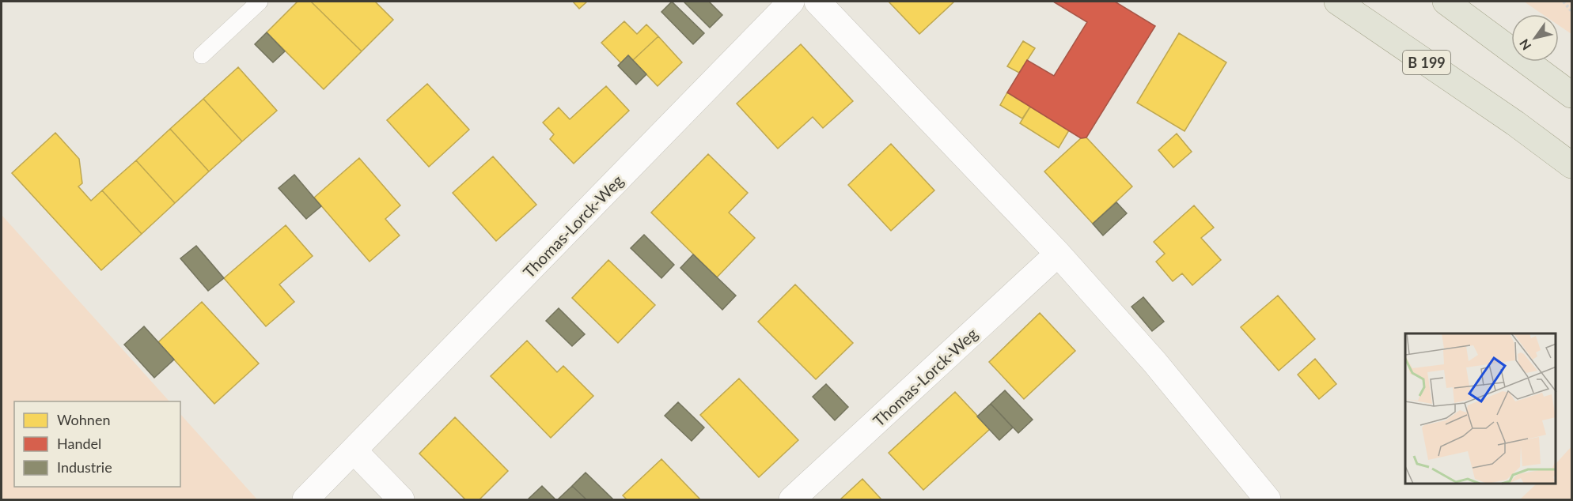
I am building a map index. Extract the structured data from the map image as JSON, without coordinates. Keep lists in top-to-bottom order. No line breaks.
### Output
{"streets":{"main road":["B 199"],"street":["Thomas-Lorck-Weg"]},"legend":["Wohnen","Handel","Industrie"],"north":"bottom left"}
